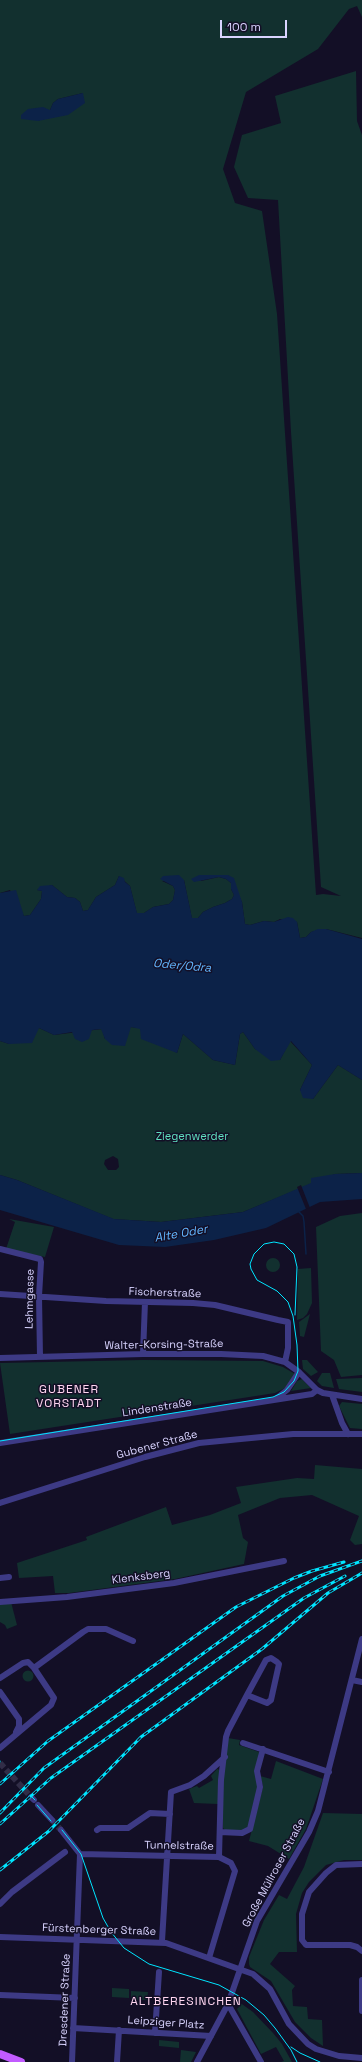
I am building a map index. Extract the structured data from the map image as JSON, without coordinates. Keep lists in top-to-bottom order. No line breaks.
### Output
{"streets":{"street":["Fischerstraße","Lehmgasse","Walter-Korsing-Straße","Lindenstraße","Gubener Straße","Klenksberg","Tunnelstraße","Große Müllroser Straße","Fürstenberger Straße","Dresdener Straße","Leipziger Platz"]},"crossings":[["Fischerstraße","Lehmgasse"],["Fischerstraße","Walter-Korsing-Straße"],["Lehmgasse","Walter-Korsing-Straße"],["Walter-Korsing-Straße","Lindenstraße"],["Tunnelstraße","Fürstenberger Straße"],["Tunnelstraße","Dresdener Straße"],["Große Müllroser Straße","Fürstenberger Straße"],["Große Müllroser Straße","Leipziger Platz"],["Fürstenberger Straße","Dresdener Straße"],["Dresdener Straße","Leipziger Platz"]],"districts":["GUBENER VORSTADT","ALTBERESINCHEN"],"water":["Oder/Odra","Alte Oder"],"parks":["Ziegenwerder"],"scale_bar":"100 m"}
